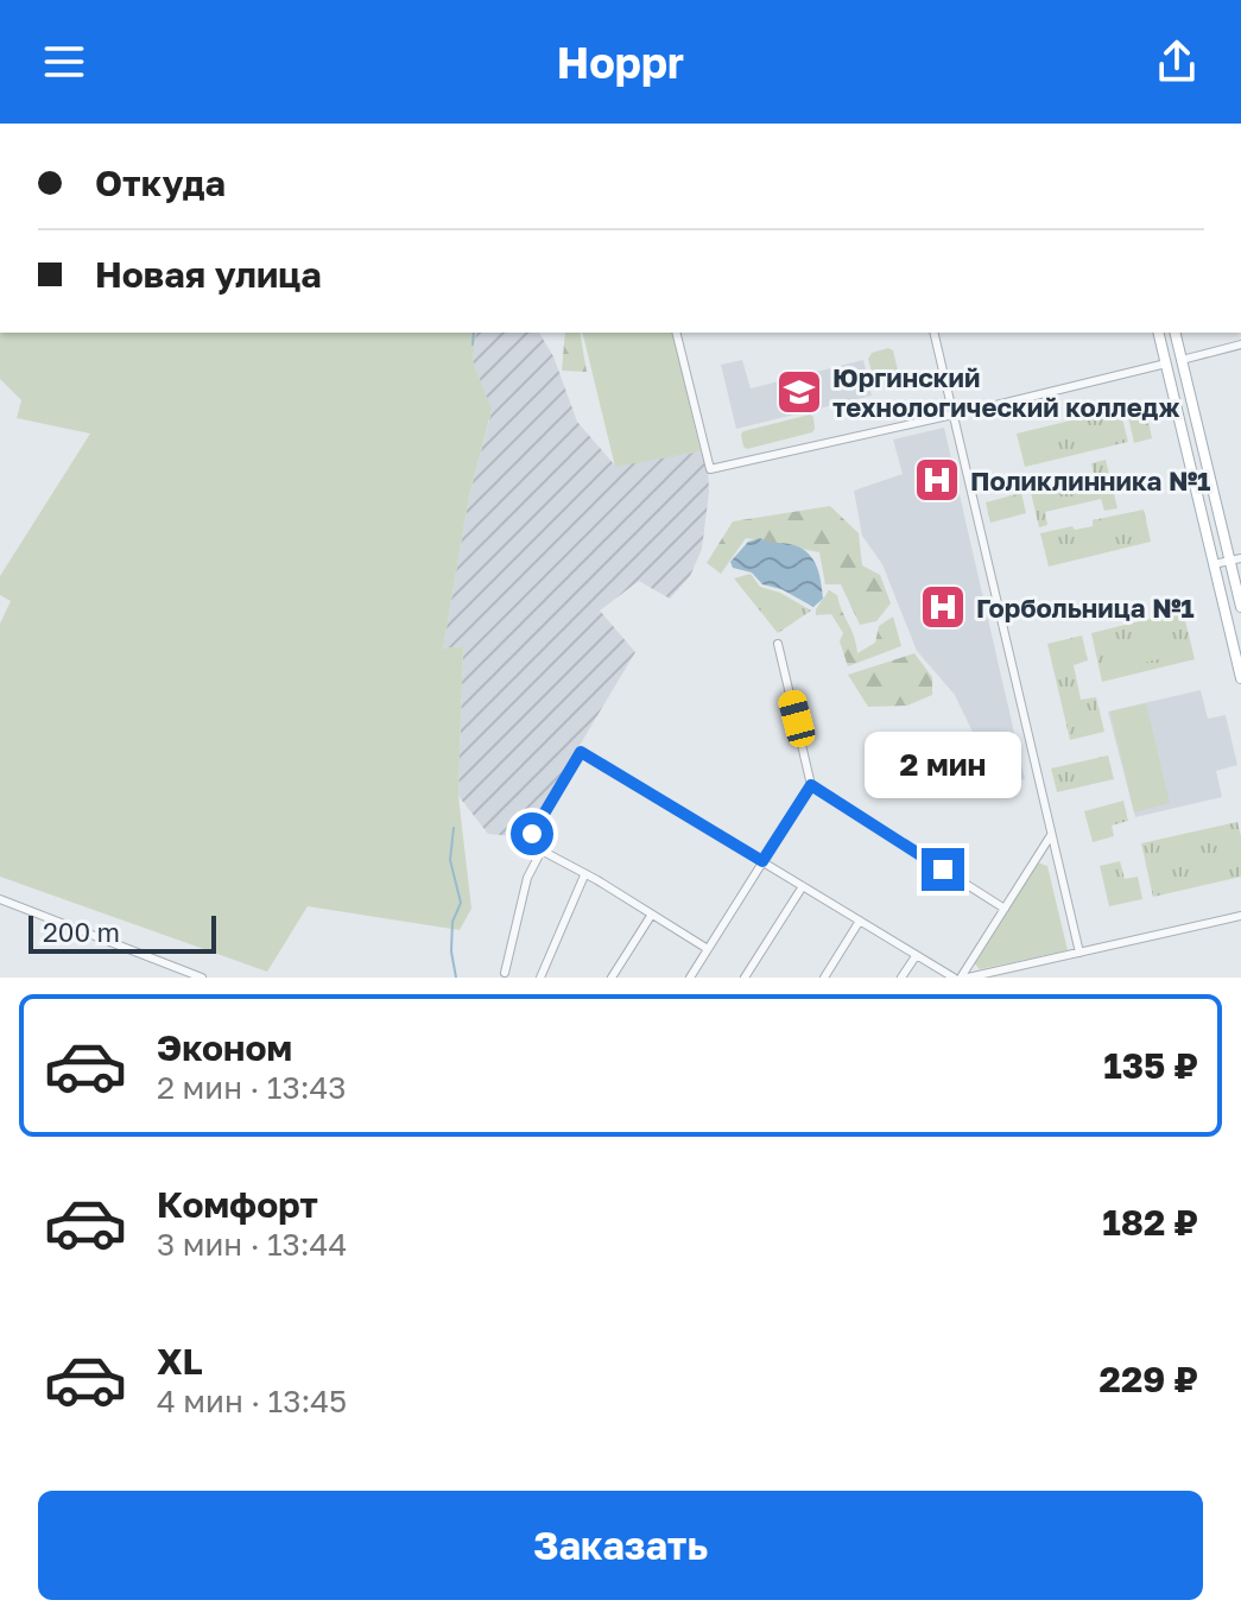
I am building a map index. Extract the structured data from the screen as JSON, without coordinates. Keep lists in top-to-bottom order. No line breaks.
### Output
{"places":{"school or university":["Юргинский технологический колледж"],"hospital":["Поликлинника №1","Горбольница №1"]},"scale_bar":"200 m","page":{"header":"Hoppr","banner":["Откуда","Новая улица"],"bubble":"2 мин","scale":"200 m","list":[{"name":"Эконом","note":"2 мин · 13:43","value":"135 ₽"},{"name":"Комфорт","note":"3 мин · 13:44","value":"182 ₽"},{"name":"XL","note":"4 мин · 13:45","value":"229 ₽"}],"buttons":"Заказать"}}
